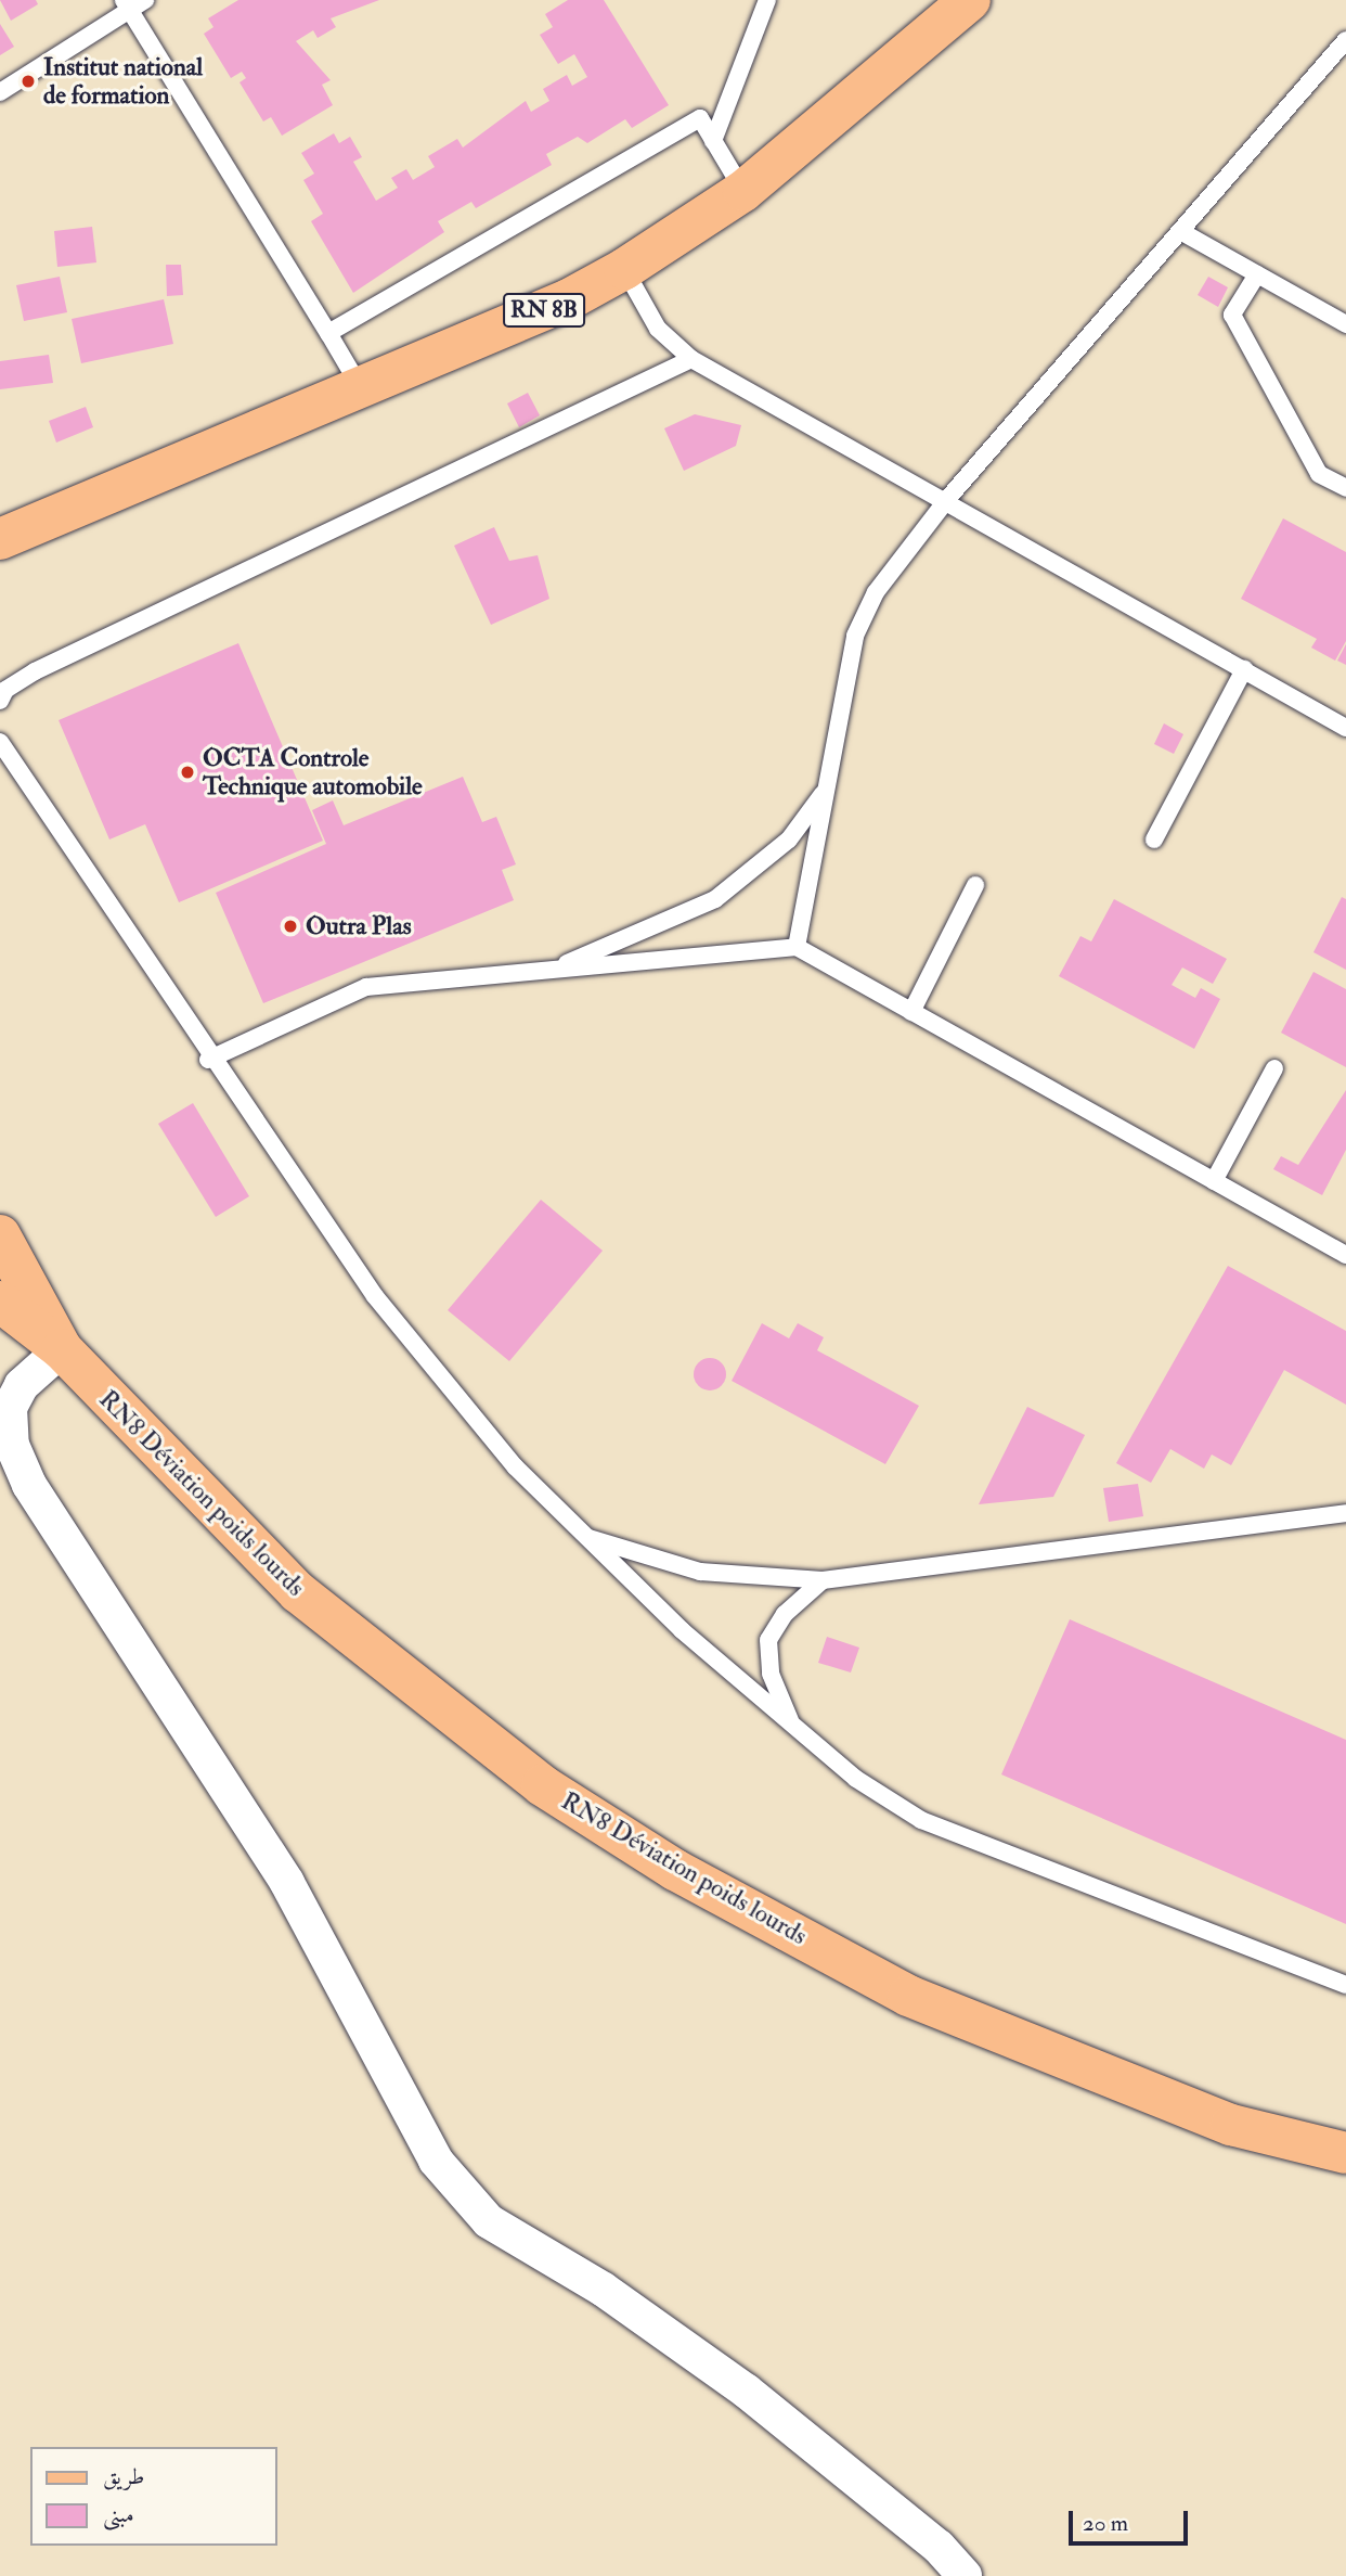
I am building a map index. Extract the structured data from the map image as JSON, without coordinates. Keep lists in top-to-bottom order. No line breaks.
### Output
{"streets":{"main road":["RN 8B","RN8 Déviation poids lourds"]},"places":["Institut national de formation","OCTA Controle Technique automobile","Outra Plas"],"legend":["طريق","مبنى"],"scale_bar":"20 m"}
